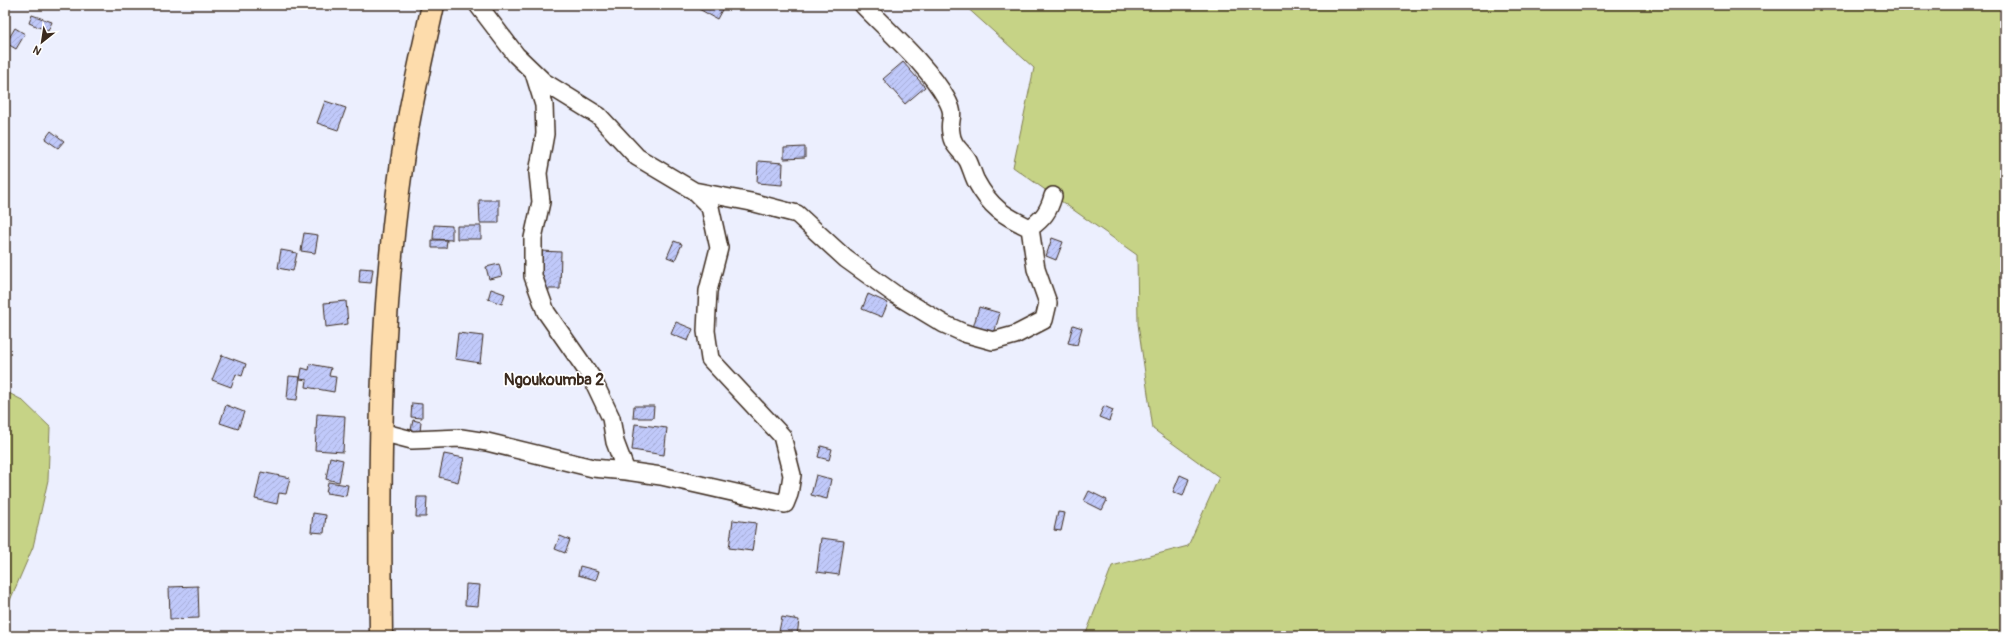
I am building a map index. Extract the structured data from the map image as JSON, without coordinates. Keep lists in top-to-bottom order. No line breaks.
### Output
{"districts":["Ngoukoumba 2"],"north":"bottom left"}
